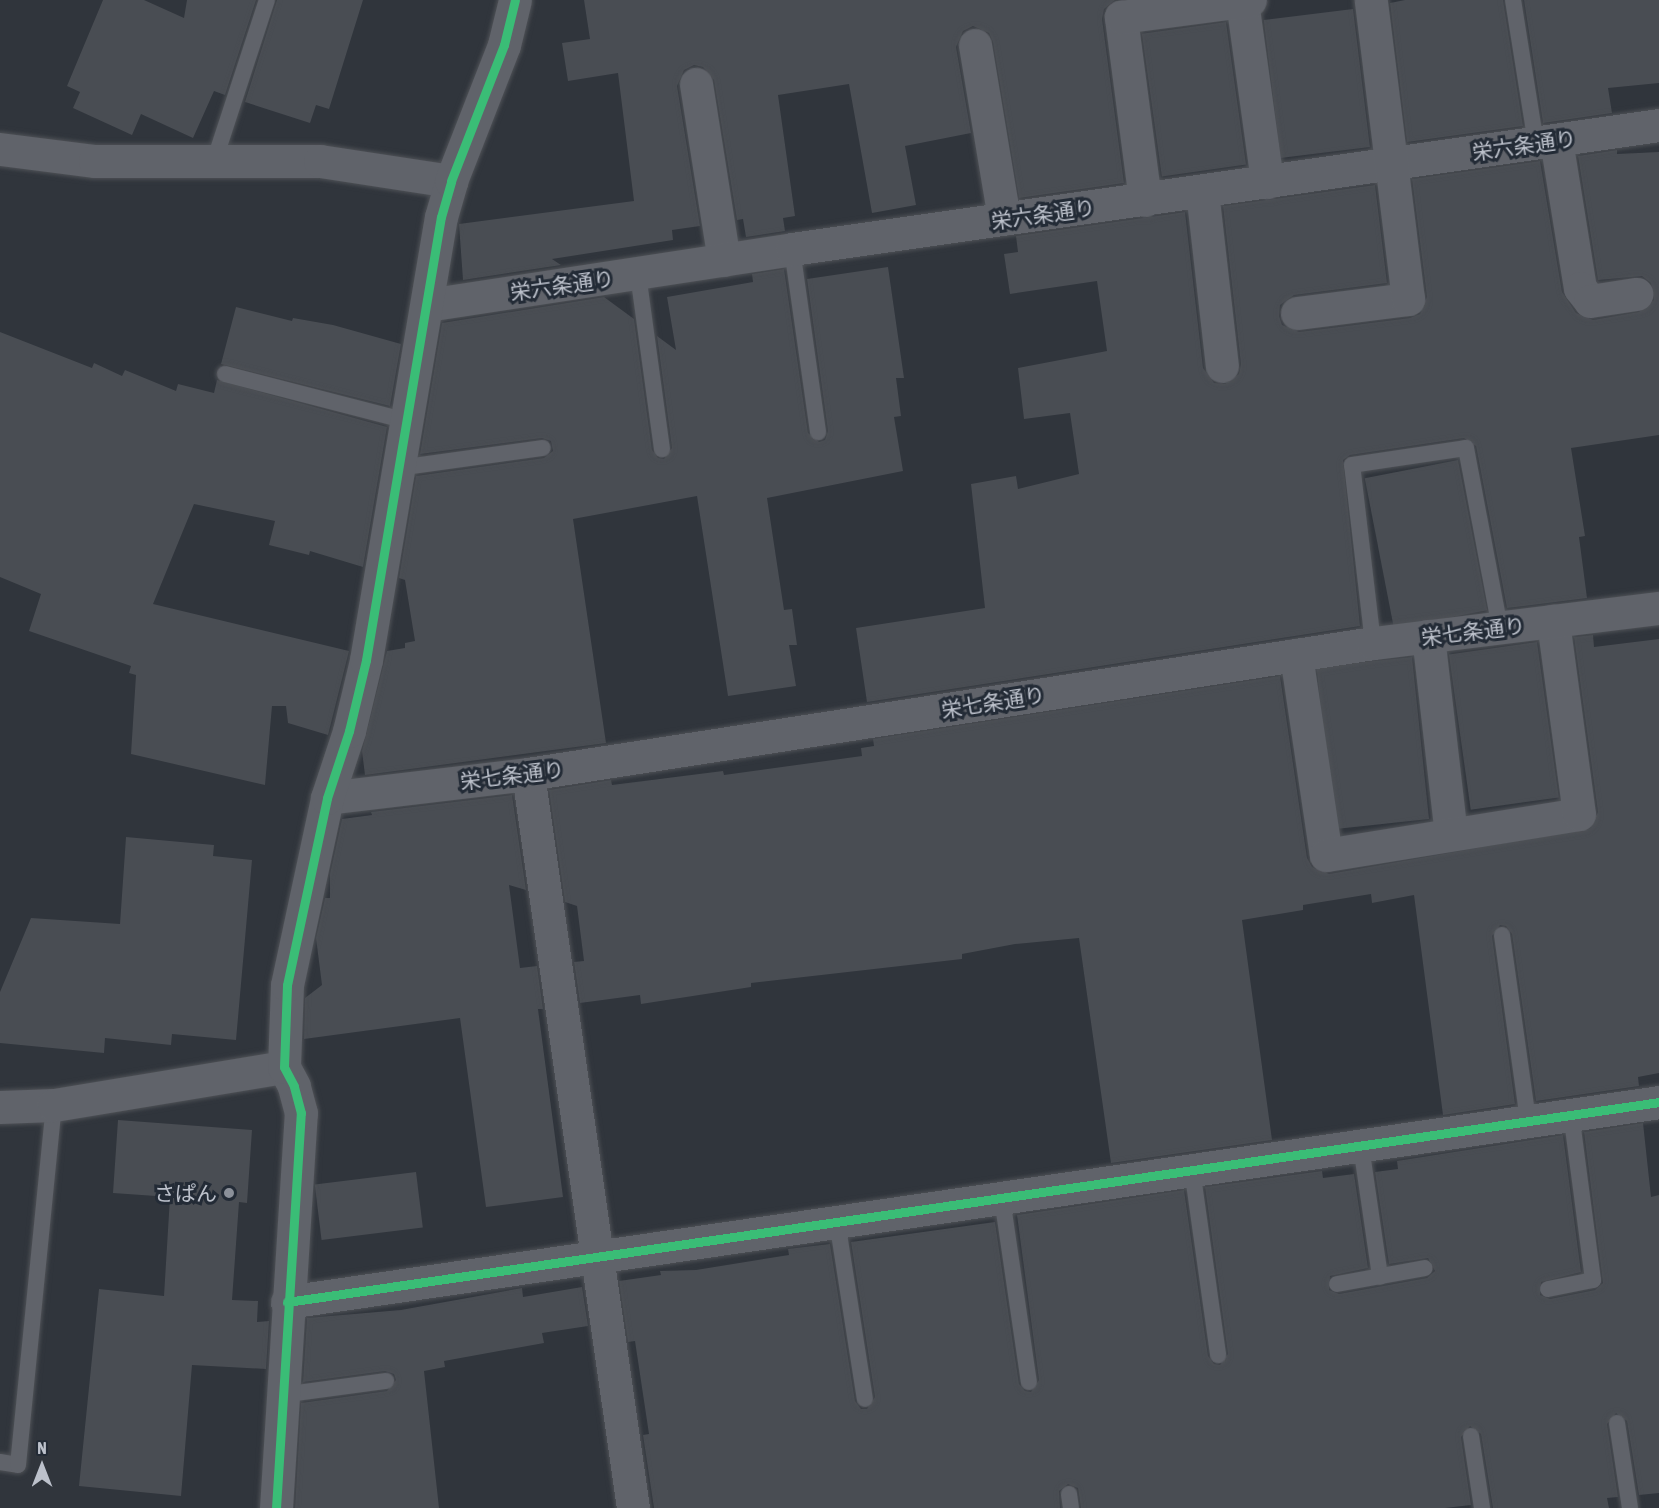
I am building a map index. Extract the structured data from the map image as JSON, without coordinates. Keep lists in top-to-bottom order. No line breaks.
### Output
{"streets":{"street":["栄六条通り","栄七条通り"]},"places":["さぱん"],"north":"top"}
